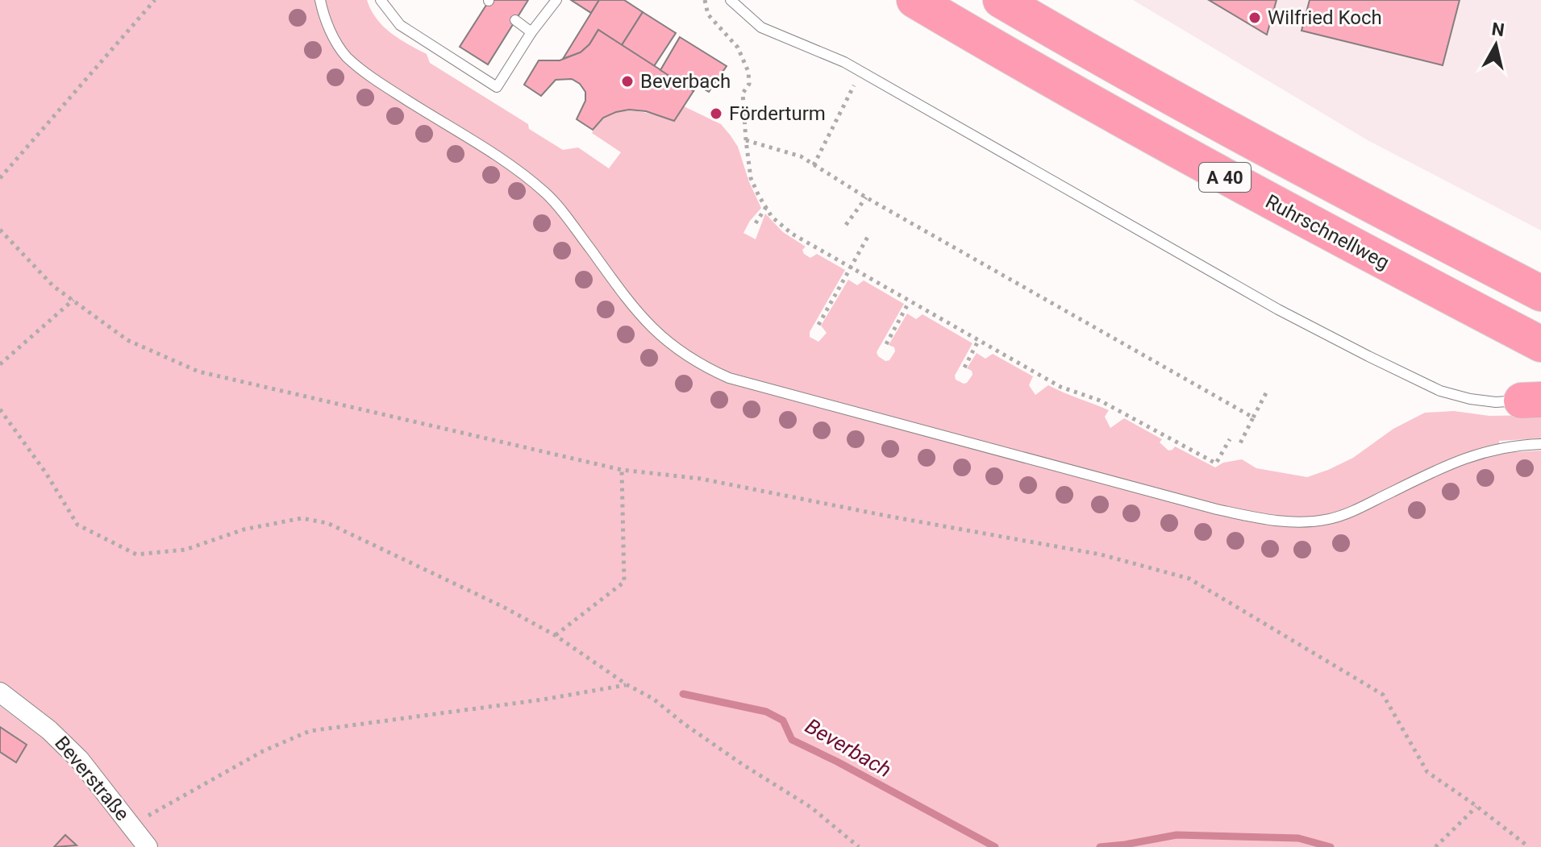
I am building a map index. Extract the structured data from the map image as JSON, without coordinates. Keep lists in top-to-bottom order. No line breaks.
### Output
{"streets":{"highway":["A 40","Ruhrschnellweg"],"street":["Beverstraße"]},"water":["Beverbach"],"places":["Wilfried Koch","Beverbach","Förderturm"],"north":"top"}
